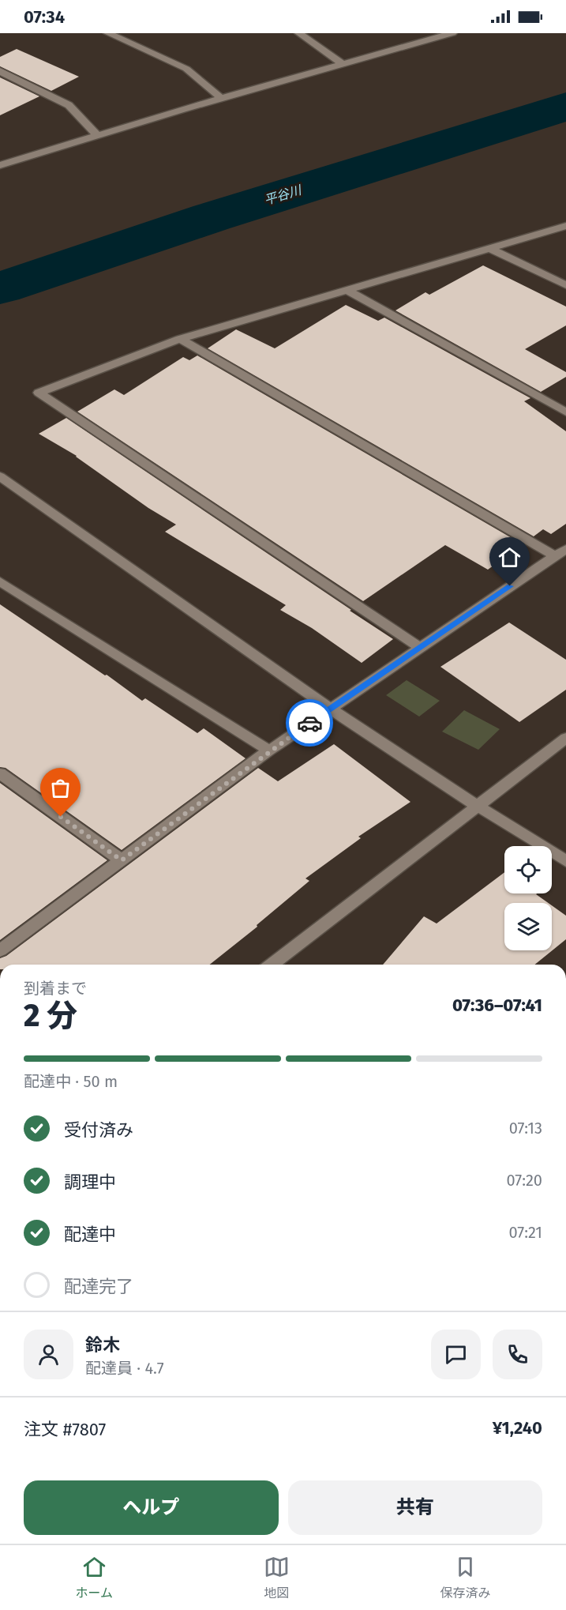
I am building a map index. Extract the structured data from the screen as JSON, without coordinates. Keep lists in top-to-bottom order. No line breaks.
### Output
{"water":["平谷川"],"page":{"status":"07:34","heading":["2 分","到着まで","07:36–07:41"],"panel":["鈴木","配達員 · 4.7","注文 #7807","¥1,240"],"bar":"配達中 · 50 m","list":[["受付済み","07:13"],["調理中","07:20"],["配達中","07:21"],"配達完了"],"buttons":["ヘルプ","共有"],"tabs":["ホーム","地図","保存済み"]}}
